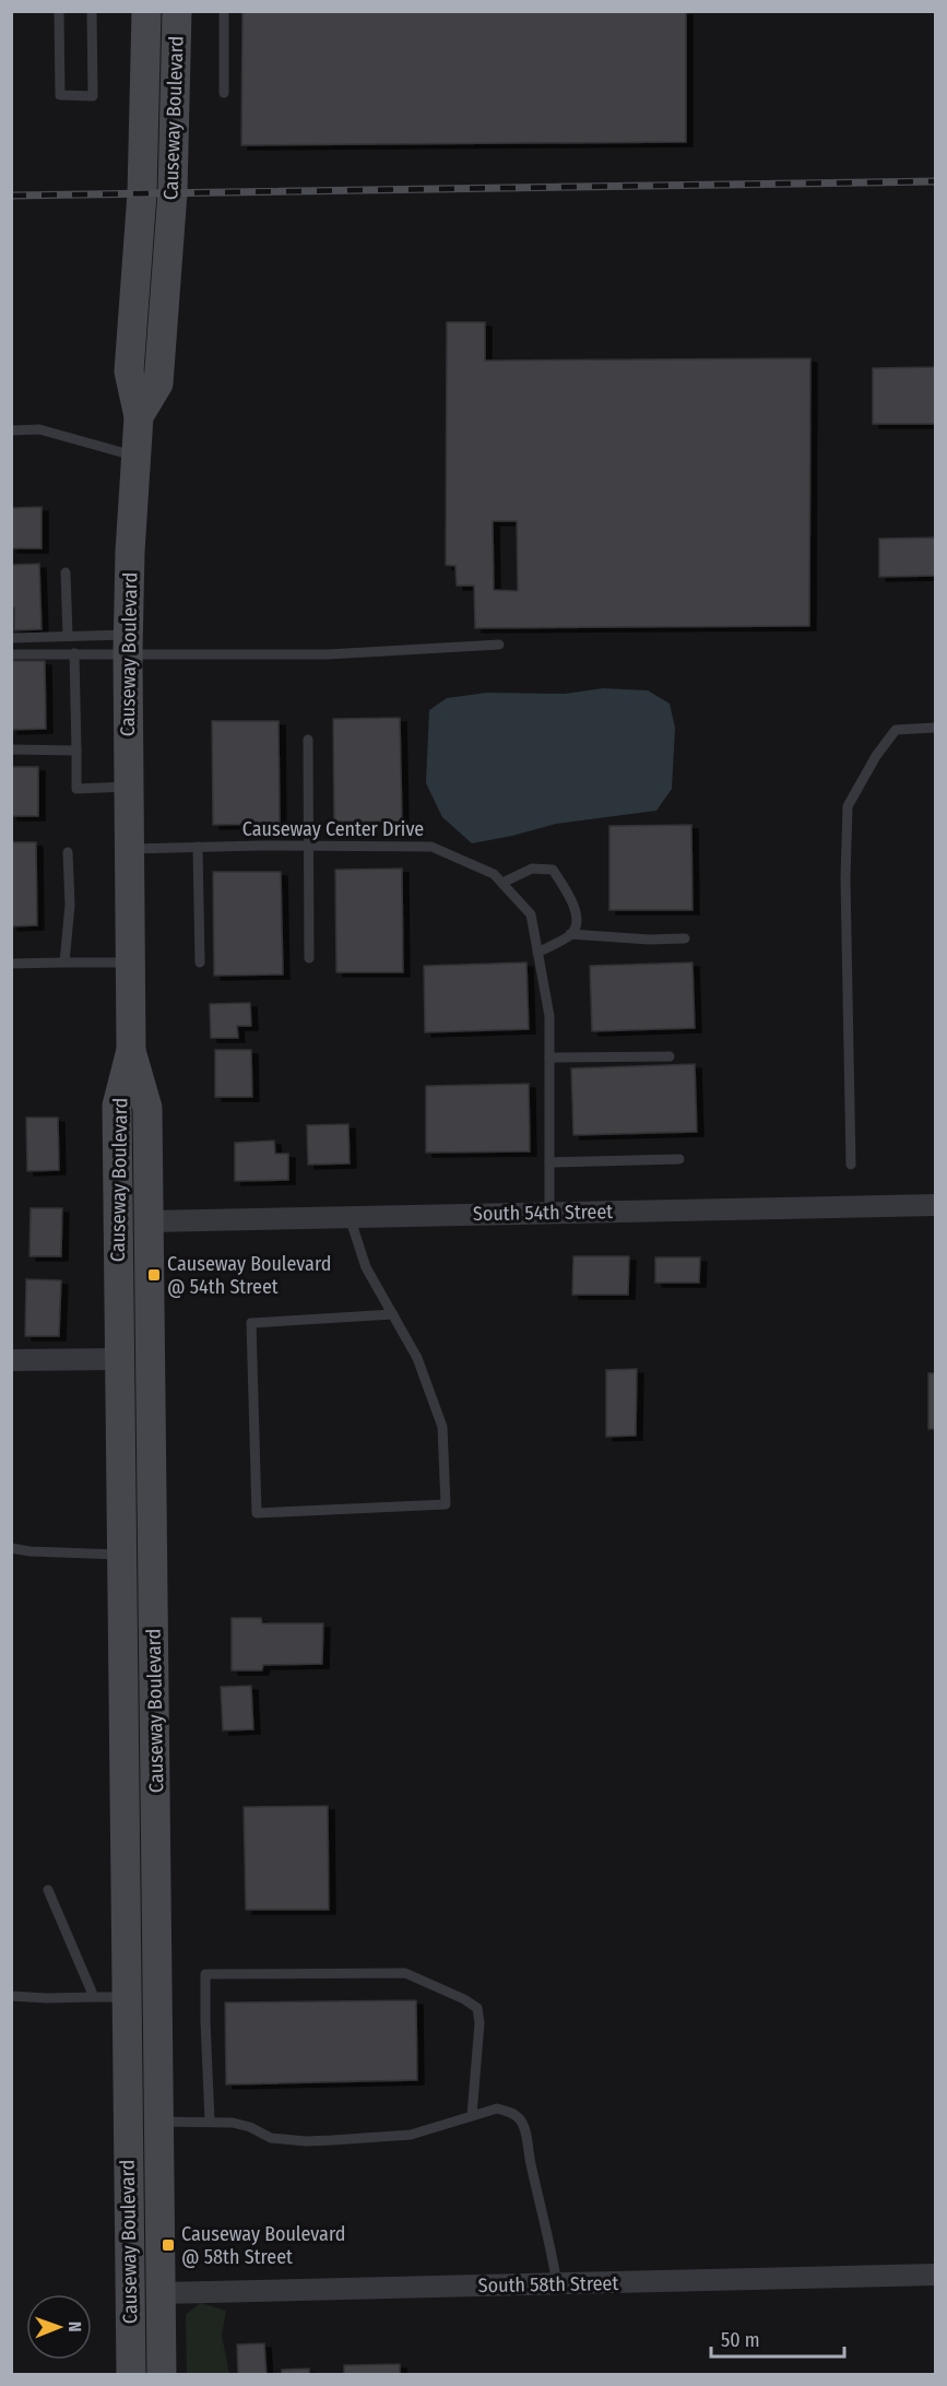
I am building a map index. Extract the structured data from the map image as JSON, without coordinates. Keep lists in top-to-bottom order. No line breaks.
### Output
{"streets":{"main road":["Causeway Boulevard"],"street":["South 54th Street","South 58th Street"],"lane":["Causeway Center Drive"]},"crossings":[["Causeway Boulevard","Causeway Center Drive"],["Causeway Boulevard","South 54th Street"],["Causeway Boulevard","South 58th Street"],["Causeway Center Drive","South 54th Street"]],"places":{"transit":["Causeway Boulevard @ 54th Street","Causeway Boulevard @ 58th Street"]},"scale_bar":"50 m","north":"right"}
